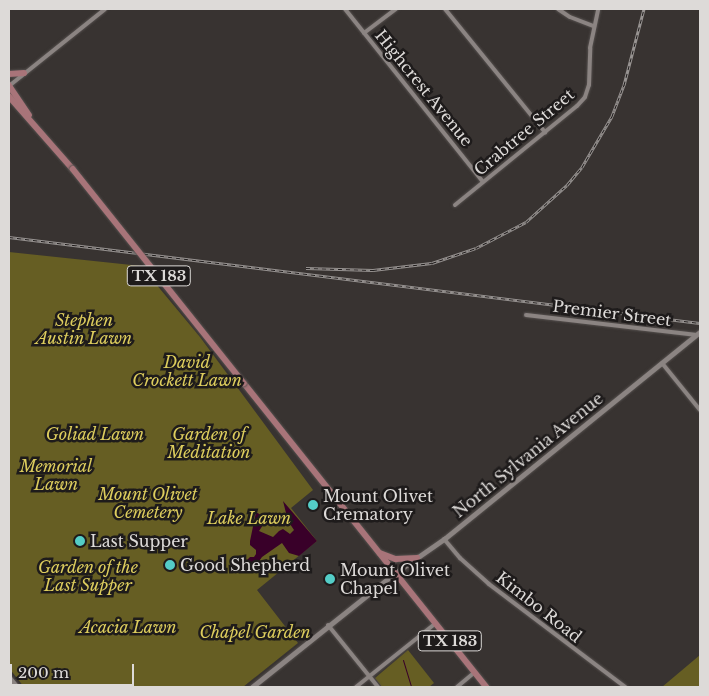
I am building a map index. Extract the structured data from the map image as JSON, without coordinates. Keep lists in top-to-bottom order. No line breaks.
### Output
{"streets":{"main road":["TX 183","North Sylvania Avenue"],"street":["Highcrest Avenue","Crabtree Street","Premier Street","Kimbo Road"]},"crossings":[["Highcrest Avenue","Crabtree Street"],["TX 183","North Sylvania Avenue"],["Premier Street","North Sylvania Avenue"],["North Sylvania Avenue","Kimbo Road"]],"parks":["Stephen Austin Lawn","David Crockett Lawn","Goliad Lawn","Garden of Meditation","Memorial Lawn","Mount Olivet Cemetery","Lake Lawn","Garden of the Last Supper","Acacia Lawn","Chapel Garden"],"places":["Mount Olivet Crematory","Last Supper","Good Shepherd","Mount Olivet Chapel"],"scale_bar":"200 m"}
